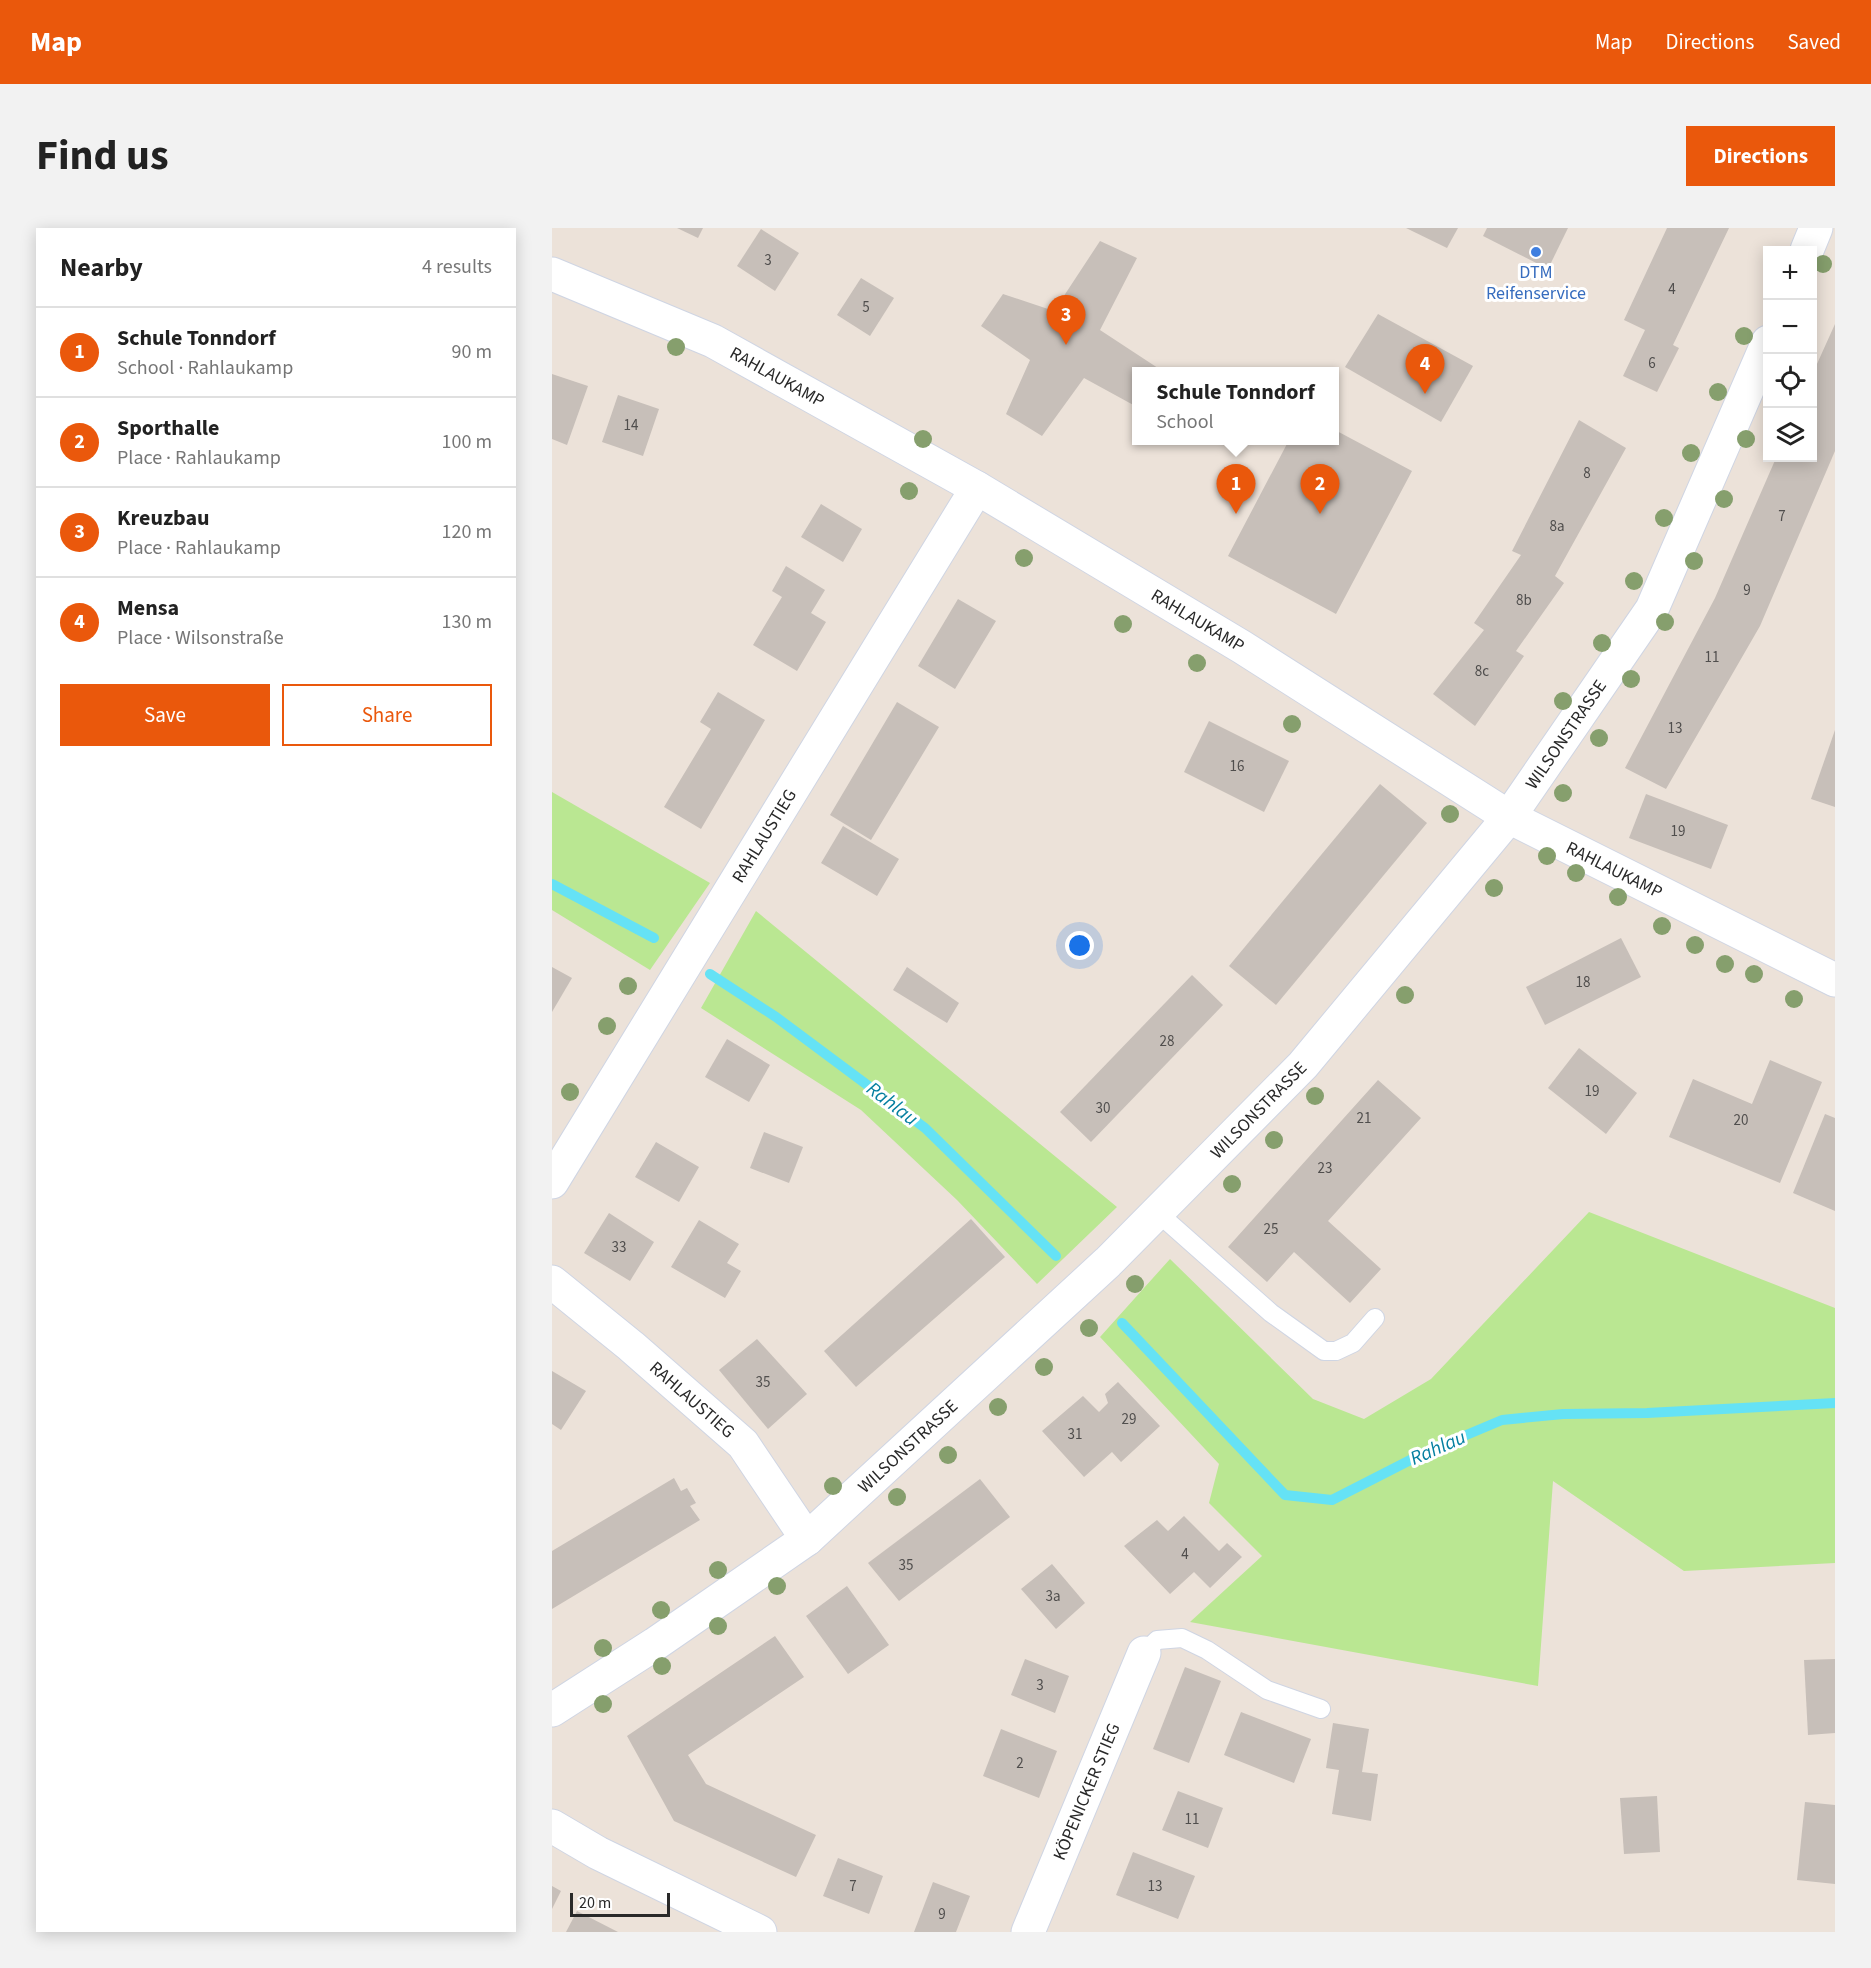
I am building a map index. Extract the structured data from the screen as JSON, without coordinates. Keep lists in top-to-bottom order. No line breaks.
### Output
{"streets":{"street":["RAHLAUKAMP","WILSONSTRASSE","RAHLAUSTIEG","KÖPENICKER STIEG"]},"crossings":[["RAHLAUKAMP","WILSONSTRASSE"],["RAHLAUKAMP","RAHLAUSTIEG"],["WILSONSTRASSE","RAHLAUSTIEG"]],"water":["Rahlau"],"places":["DTM Reifenservice"],"house_numbers":["3","4","5","6","14","8","7","8a","9","8b","11","8c","13","16","19","18","28","19","30","21","20","23","25","33","35","29","31","4","35","3a","3","2","11","7","13","9"],"scale_bar":"20 m","page":{"header":"Map","nav":["Map","Directions","Saved"],"title":"Find us","buttons":["Directions",["Save","Share"]],"heading":["Nearby","4 results"],"map_buttons":["+","−"],"pins":["3","4","1","2"],"list":[{"mark":"1","name":"Schule Tonndorf","note":"School · Rahlaukamp","value":"90 m"},{"mark":"2","name":"Sporthalle","note":"Place · Rahlaukamp","value":"100 m"},{"mark":"3","name":"Kreuzbau","note":"Place · Rahlaukamp","value":"120 m"},{"mark":"4","name":"Mensa","note":"Place · Wilsonstraße","value":"130 m"}],"popup":["Schule Tonndorf","School"],"scale":"20 m"}}
